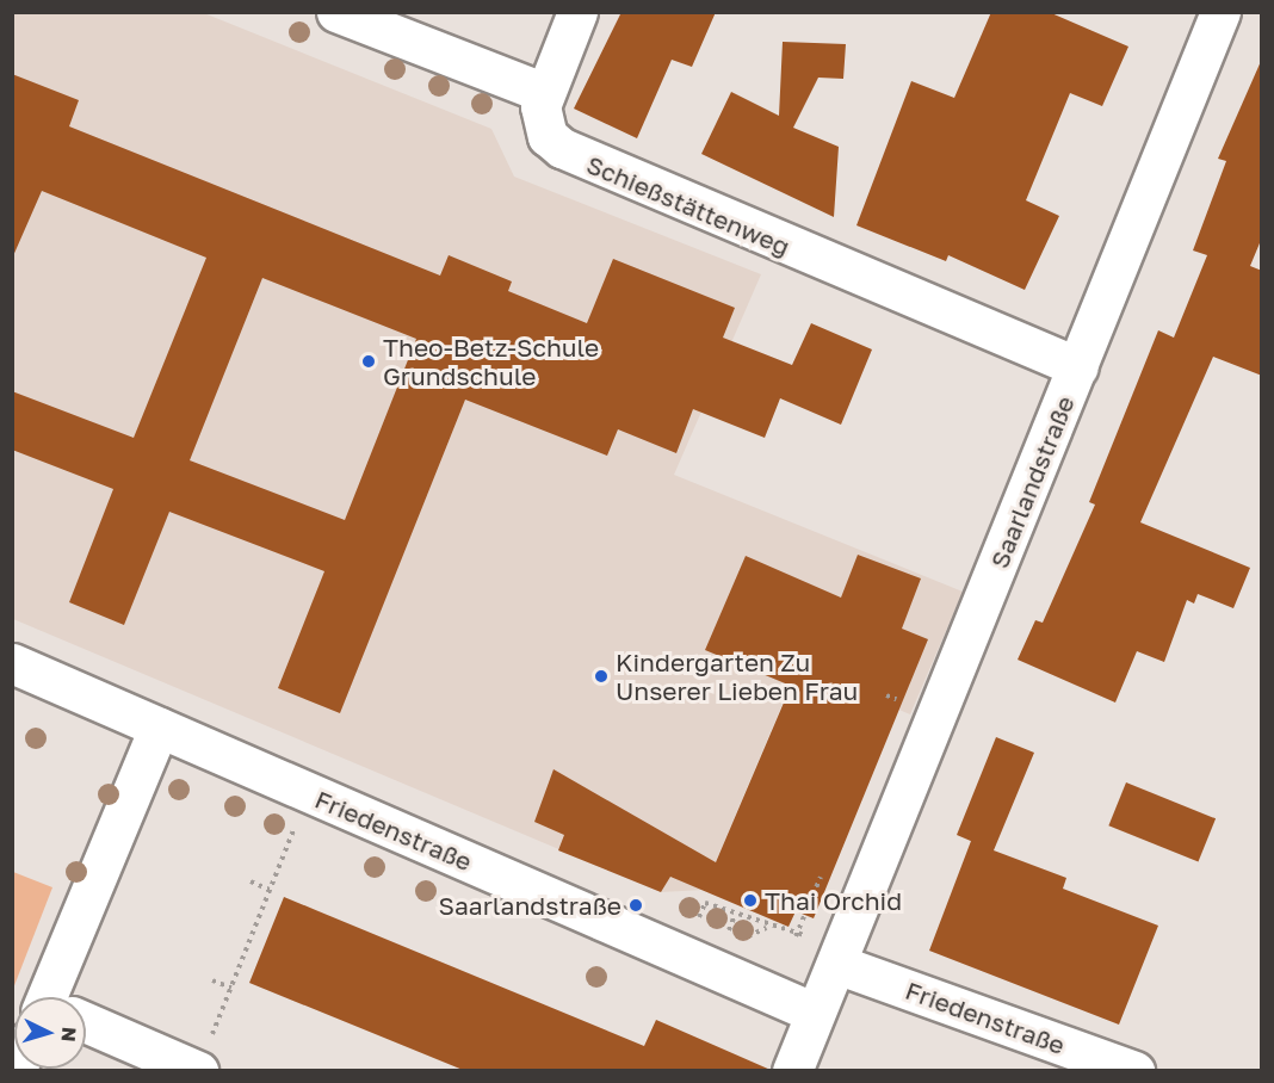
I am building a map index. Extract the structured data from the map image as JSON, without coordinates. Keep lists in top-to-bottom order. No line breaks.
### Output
{"streets":{"street":["Schießstättenweg","Saarlandstraße","Friedenstraße"]},"crossings":[["Schießstättenweg","Saarlandstraße"],["Saarlandstraße","Friedenstraße"]],"places":["Theo-Betz-Schule Grundschule","Kindergarten Zu Unserer Lieben Frau","Thai Orchid","Saarlandstraße"],"north":"right"}
